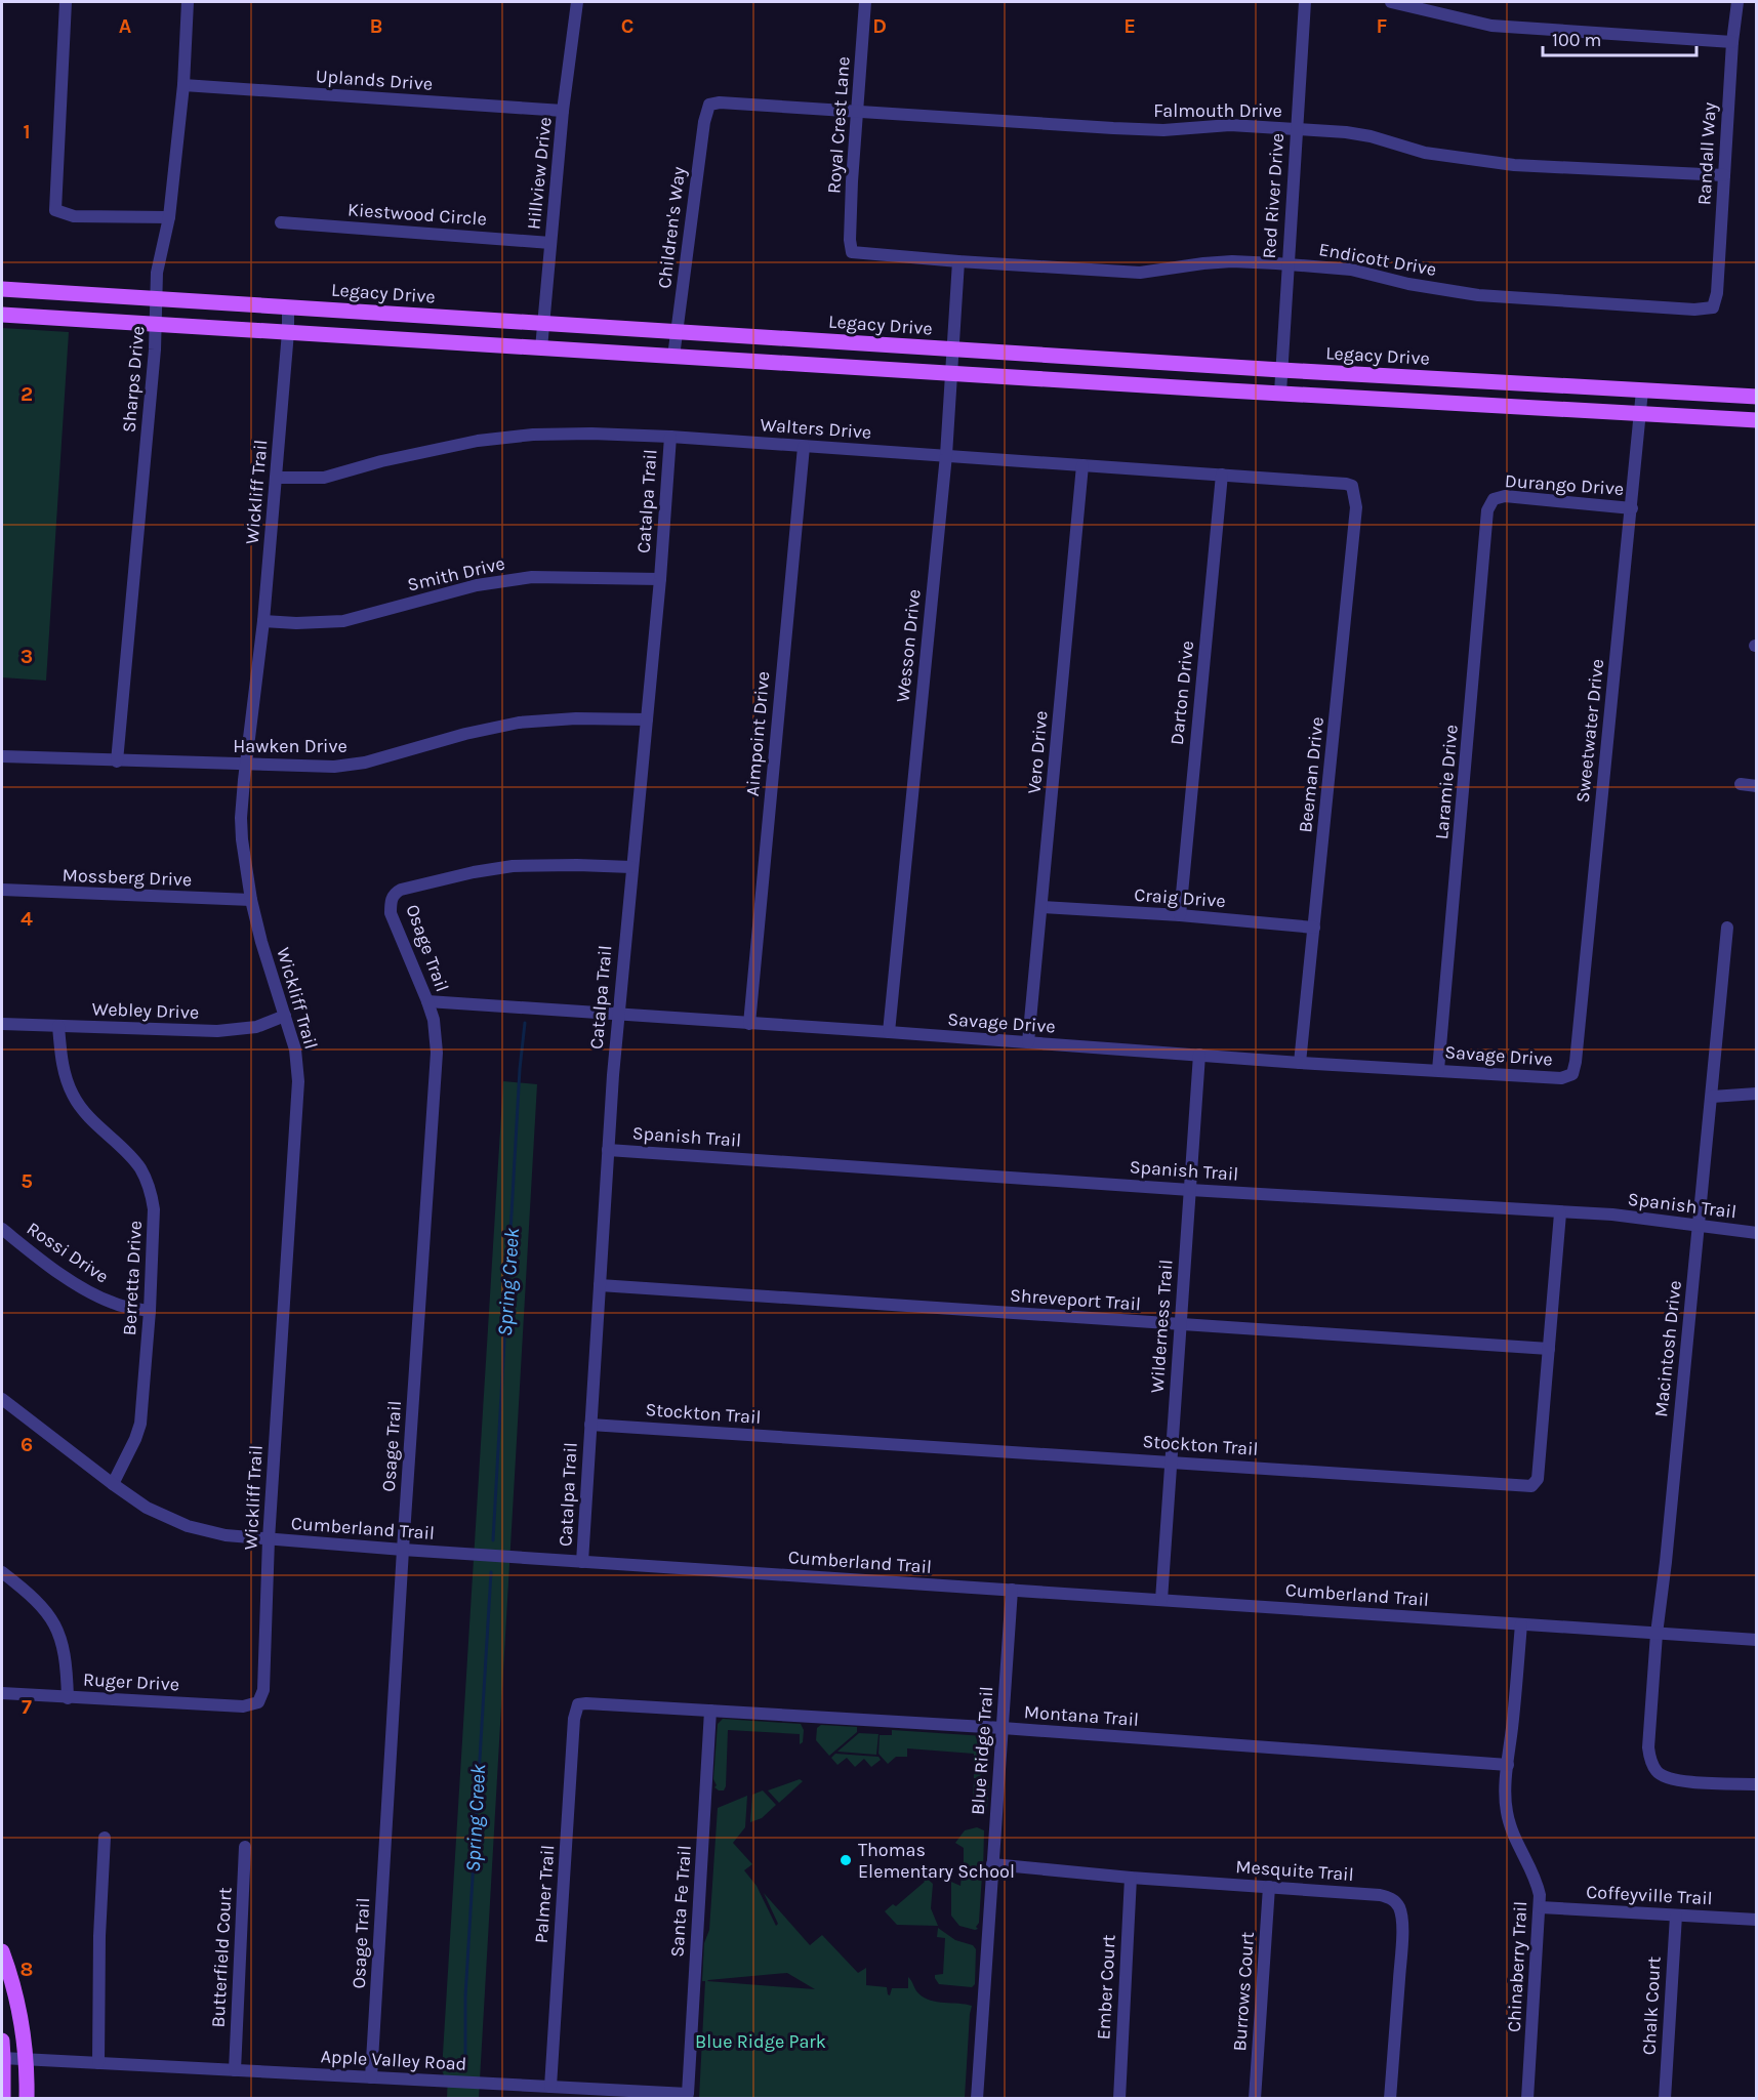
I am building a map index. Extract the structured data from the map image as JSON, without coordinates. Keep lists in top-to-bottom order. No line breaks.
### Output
{"streets":{"main road":["Legacy Drive"],"street":["Uplands Drive","Falmouth Drive","Royal Crest Lane","Randall Way","Hillview Drive","Red River Drive","Kiestwood Circle","Children's Way","Endicott Drive","Sharps Drive","Walters Drive","Durango Drive","Wickliff Trail","Catalpa Trail","Smith Drive","Wesson Drive","Darton Drive","Sweetwater Drive","Aimpoint Drive","Hawken Drive","Vero Drive","Beeman Drive","Laramie Drive","Mossberg Drive","Craig Drive","Osage Trail","Webley Drive","Savage Drive","Spanish Trail","Rossi Drive","Berretta Drive","Shreveport Trail","Wilderness Trail","Macintosh Drive","Stockton Trail","Cumberland Trail","Ruger Drive","Montana Trail","Blue Ridge Trail","Mesquite Trail","Palmer Trail","Coffeyville Trail","Santa Fe Trail","Butterfield Court","Chinaberry Trail","Ember Court","Burrows Court","Chalk Court","Apple Valley Road"]},"crossings":[["Uplands Drive","Hillview Drive"],["Uplands Drive","Sharps Drive"],["Falmouth Drive","Royal Crest Lane"],["Falmouth Drive","Randall Way"],["Falmouth Drive","Red River Drive"],["Falmouth Drive","Children's Way"],["Royal Crest Lane","Endicott Drive"],["Randall Way","Endicott Drive"],["Hillview Drive","Kiestwood Circle"],["Hillview Drive","Legacy Drive"],["Red River Drive","Endicott Drive"],["Red River Drive","Legacy Drive"],["Children's Way","Legacy Drive"],["Endicott Drive","Wesson Drive"],["Legacy Drive","Sharps Drive"],["Legacy Drive","Wickliff Trail"],["Legacy Drive","Wesson Drive"],["Legacy Drive","Sweetwater Drive"],["Sharps Drive","Hawken Drive"],["Walters Drive","Wickliff Trail"],["Walters Drive","Catalpa Trail"],["Walters Drive","Wesson Drive"],["Walters Drive","Darton Drive"],["Walters Drive","Aimpoint Drive"],["Walters Drive","Vero Drive"],["Walters Drive","Beeman Drive"],["Durango Drive","Sweetwater Drive"],["Durango Drive","Laramie Drive"],["Wickliff Trail","Smith Drive"],["Wickliff Trail","Hawken Drive"],["Wickliff Trail","Mossberg Drive"],["Wickliff Trail","Webley Drive"],["Wickliff Trail","Cumberland Trail"],["Wickliff Trail","Ruger Drive"],["Catalpa Trail","Smith Drive"],["Catalpa Trail","Hawken Drive"],["Catalpa Trail","Osage Trail"],["Catalpa Trail","Savage Drive"],["Catalpa Trail","Spanish Trail"],["Catalpa Trail","Shreveport Trail"],["Catalpa Trail","Stockton Trail"],["Catalpa Trail","Cumberland Trail"],["Wesson Drive","Savage Drive"],["Darton Drive","Craig Drive"],["Sweetwater Drive","Savage Drive"],["Aimpoint Drive","Savage Drive"],["Vero Drive","Craig Drive"],["Vero Drive","Savage Drive"],["Beeman Drive","Craig Drive"],["Beeman Drive","Savage Drive"],["Laramie Drive","Savage Drive"],["Osage Trail","Savage Drive"],["Osage Trail","Cumberland Trail"],["Osage Trail","Apple Valley Road"],["Webley Drive","Berretta Drive"],["Savage Drive","Wilderness Trail"],["Spanish Trail","Wilderness Trail"],["Spanish Trail","Macintosh Drive"],["Spanish Trail","Stockton Trail"],["Rossi Drive","Berretta Drive"],["Berretta Drive","Cumberland Trail"],["Shreveport Trail","Wilderness Trail"],["Shreveport Trail","Stockton Trail"],["Wilderness Trail","Stockton Trail"],["Wilderness Trail","Cumberland Trail"],["Macintosh Drive","Cumberland Trail"],["Cumberland Trail","Blue Ridge Trail"],["Cumberland Trail","Chinaberry Trail"],["Montana Trail","Blue Ridge Trail"],["Montana Trail","Palmer Trail"],["Montana Trail","Santa Fe Trail"],["Montana Trail","Chinaberry Trail"],["Blue Ridge Trail","Mesquite Trail"],["Mesquite Trail","Ember Court"],["Mesquite Trail","Burrows Court"],["Palmer Trail","Apple Valley Road"],["Coffeyville Trail","Chinaberry Trail"],["Coffeyville Trail","Chalk Court"],["Santa Fe Trail","Apple Valley Road"],["Butterfield Court","Apple Valley Road"]],"water":["Spring Creek"],"parks":["Blue Ridge Park"],"places":["Thomas Elementary School"],"scale_bar":"100 m","grid":{"columns":["A","B","C","D","E","F"],"rows":["1","2","3","4","5","6","7","8"]}}
